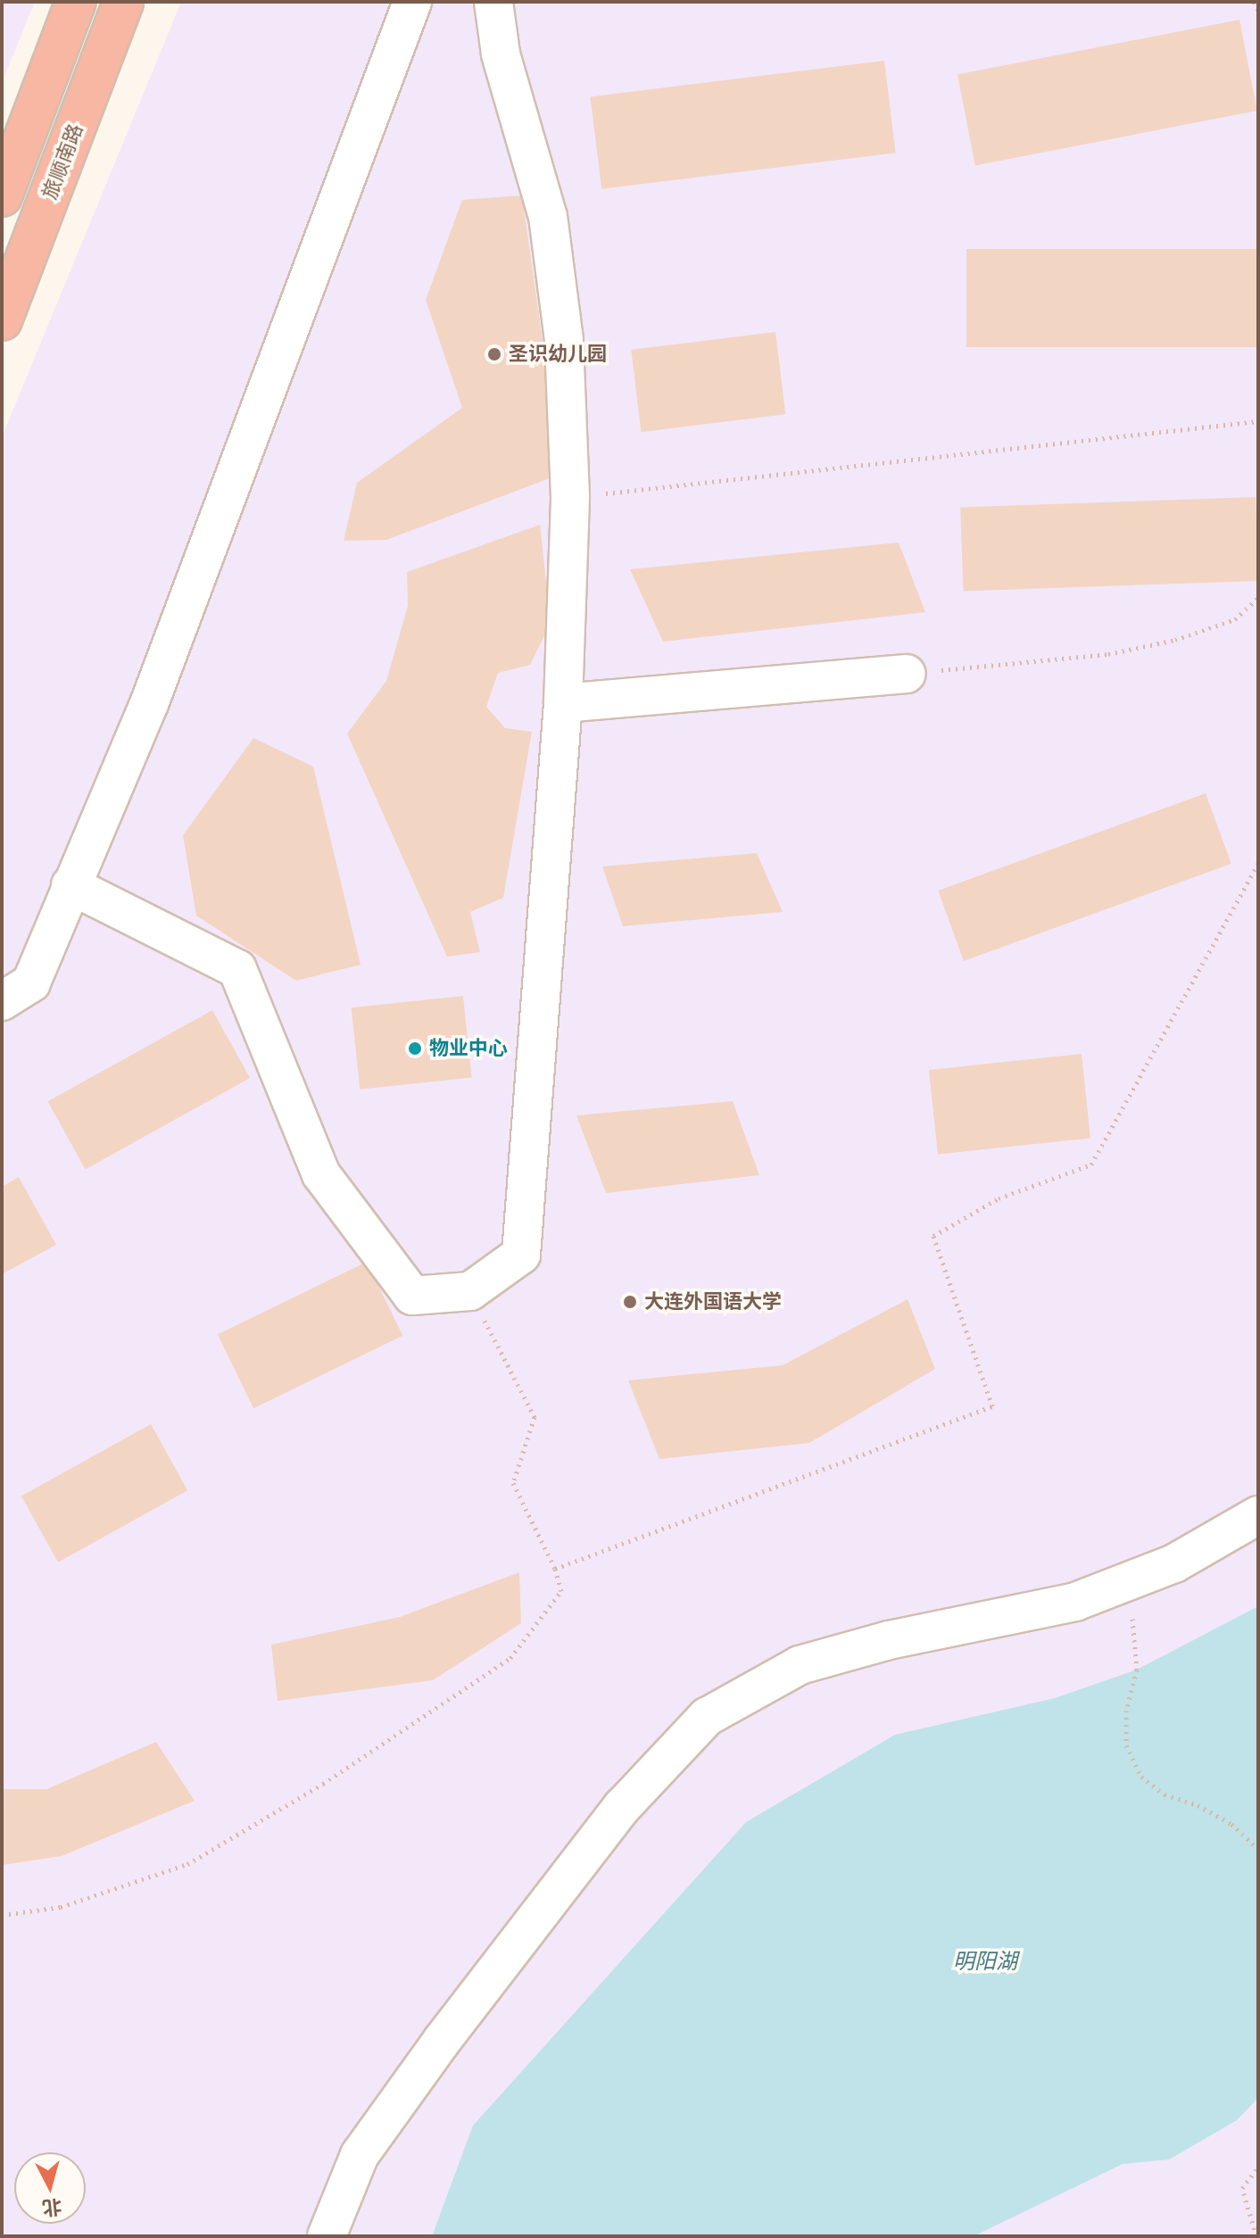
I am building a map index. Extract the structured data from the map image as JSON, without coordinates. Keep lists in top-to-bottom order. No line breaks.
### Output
{"streets":{"highway":["旅顺南路"]},"water":["明阳湖"],"places":["圣识幼儿园","物业中心","大连外国语大学"],"north":"bottom"}
